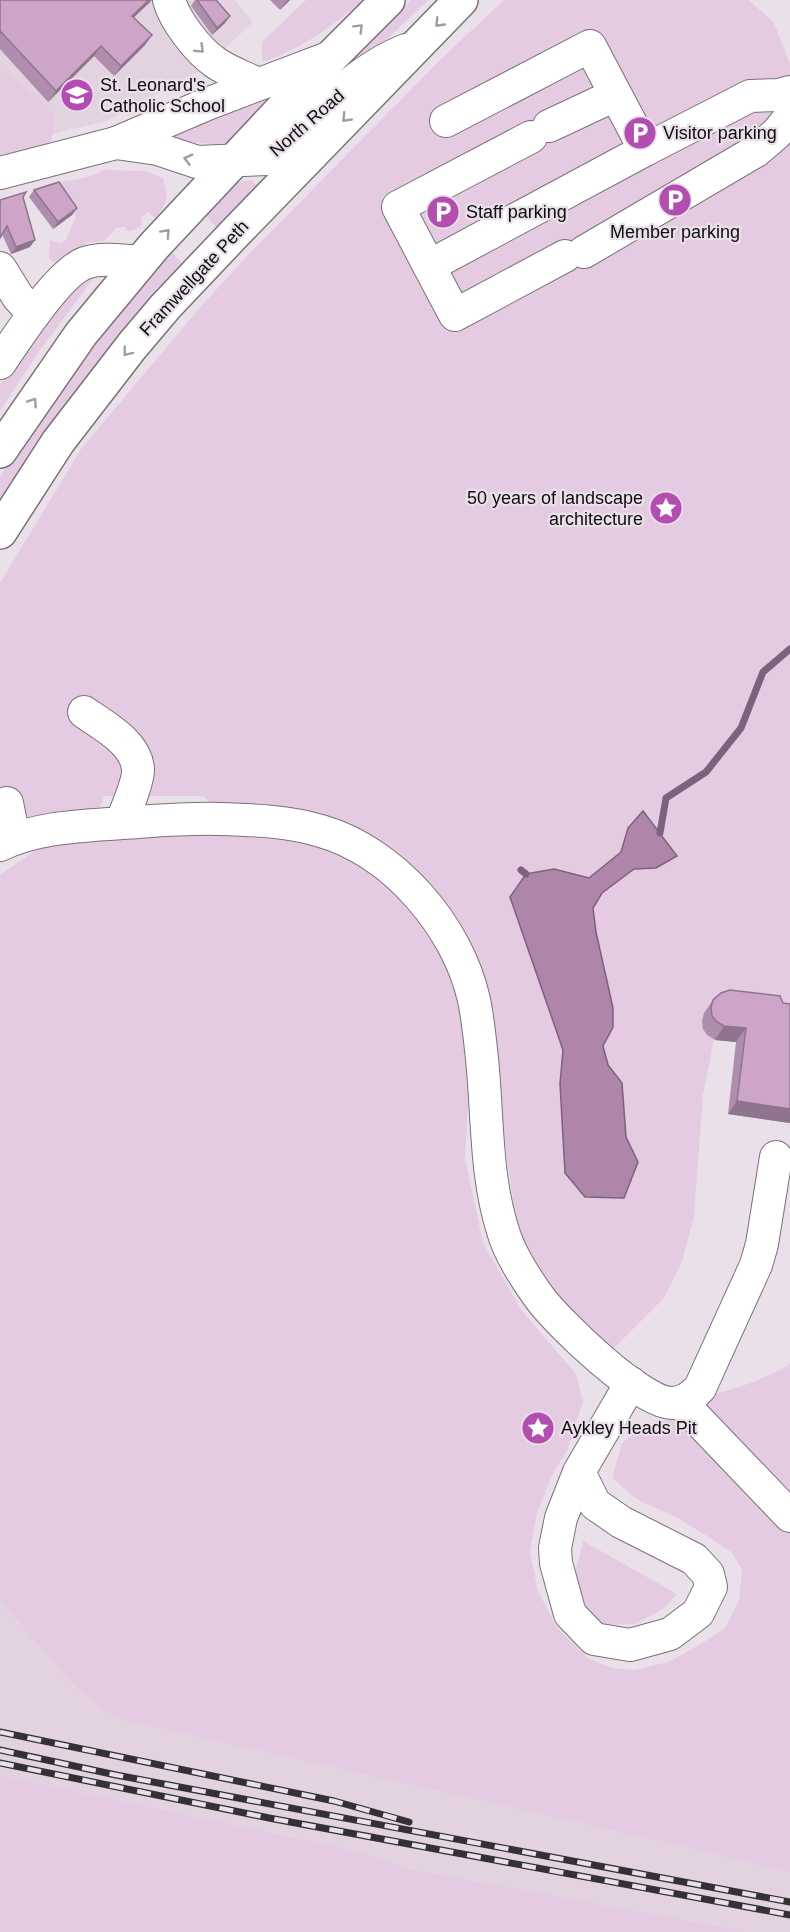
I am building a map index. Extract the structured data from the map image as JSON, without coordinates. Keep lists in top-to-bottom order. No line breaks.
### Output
{"streets":{"highway":["Framwellgate Peth"],"street":["North Road"]},"crossings":[["North Road","Framwellgate Peth"]],"places":{"school or university":["St. Leonard's Catholic School"],"parking":["Visitor parking","Member parking","Staff parking"],"place":["50 years of landscape architecture","Aykley Heads Pit"]}}
